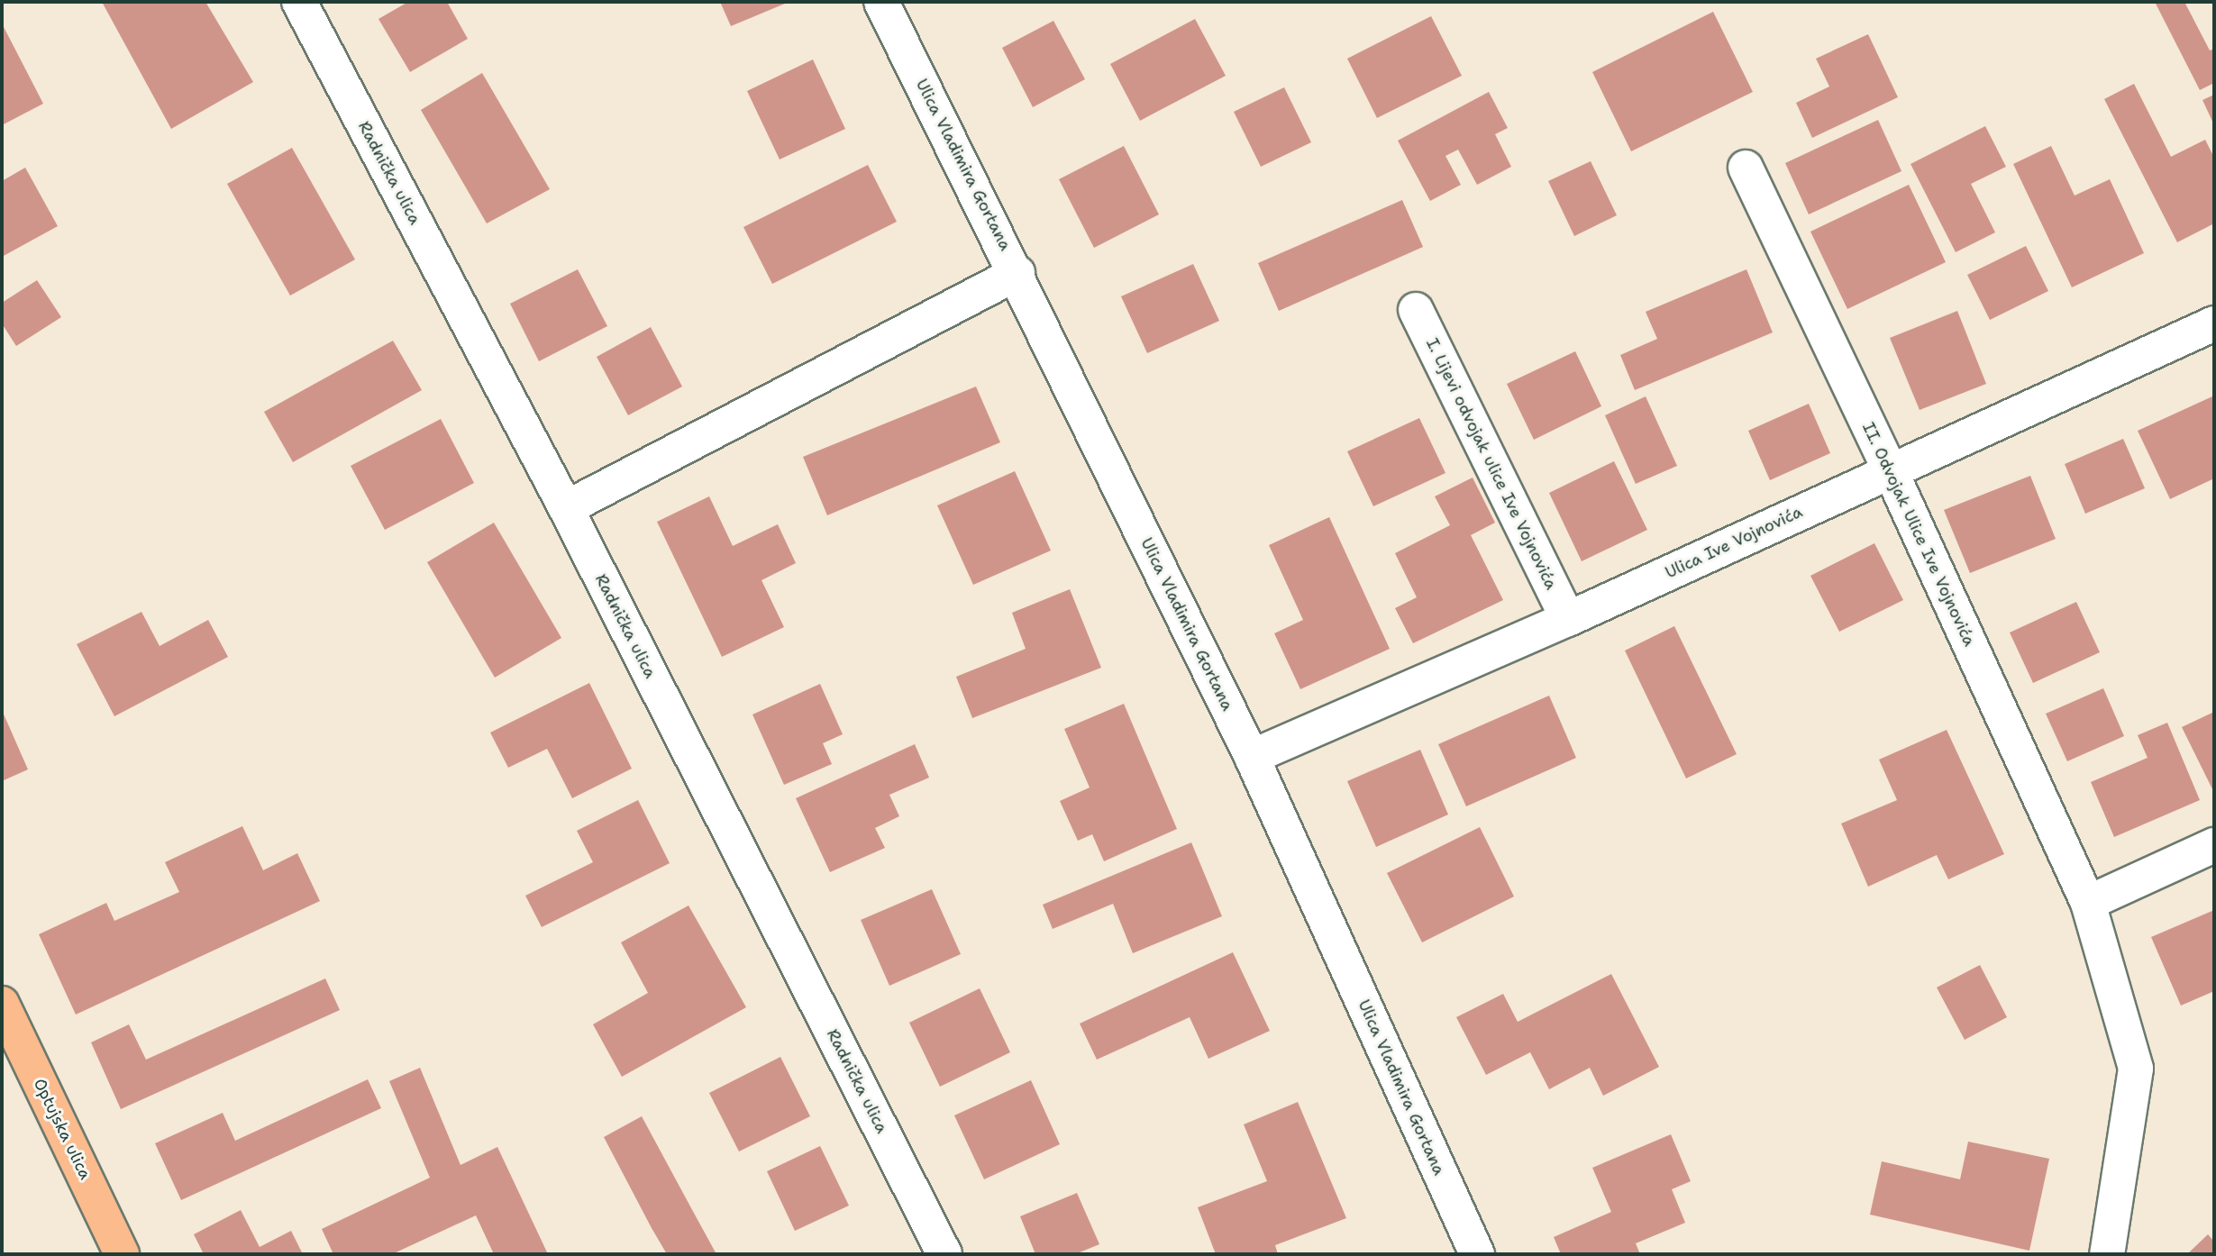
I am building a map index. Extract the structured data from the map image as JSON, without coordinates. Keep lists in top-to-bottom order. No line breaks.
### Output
{"streets":{"main road":["Optujska ulica"],"street":["Ulica Vladimira Gortana","Radnička ulica","I. Lijevi odvojak ulice Ive Vojnovića","II. Odvojak Ulice Ive Vojnovića","Ulica Ive Vojnovića"]},"crossings":[["Ulica Vladimira Gortana","Ulica Ive Vojnovića"],["I. Lijevi odvojak ulice Ive Vojnovića","Ulica Ive Vojnovića"],["II. Odvojak Ulice Ive Vojnovića","Ulica Ive Vojnovića"]]}
